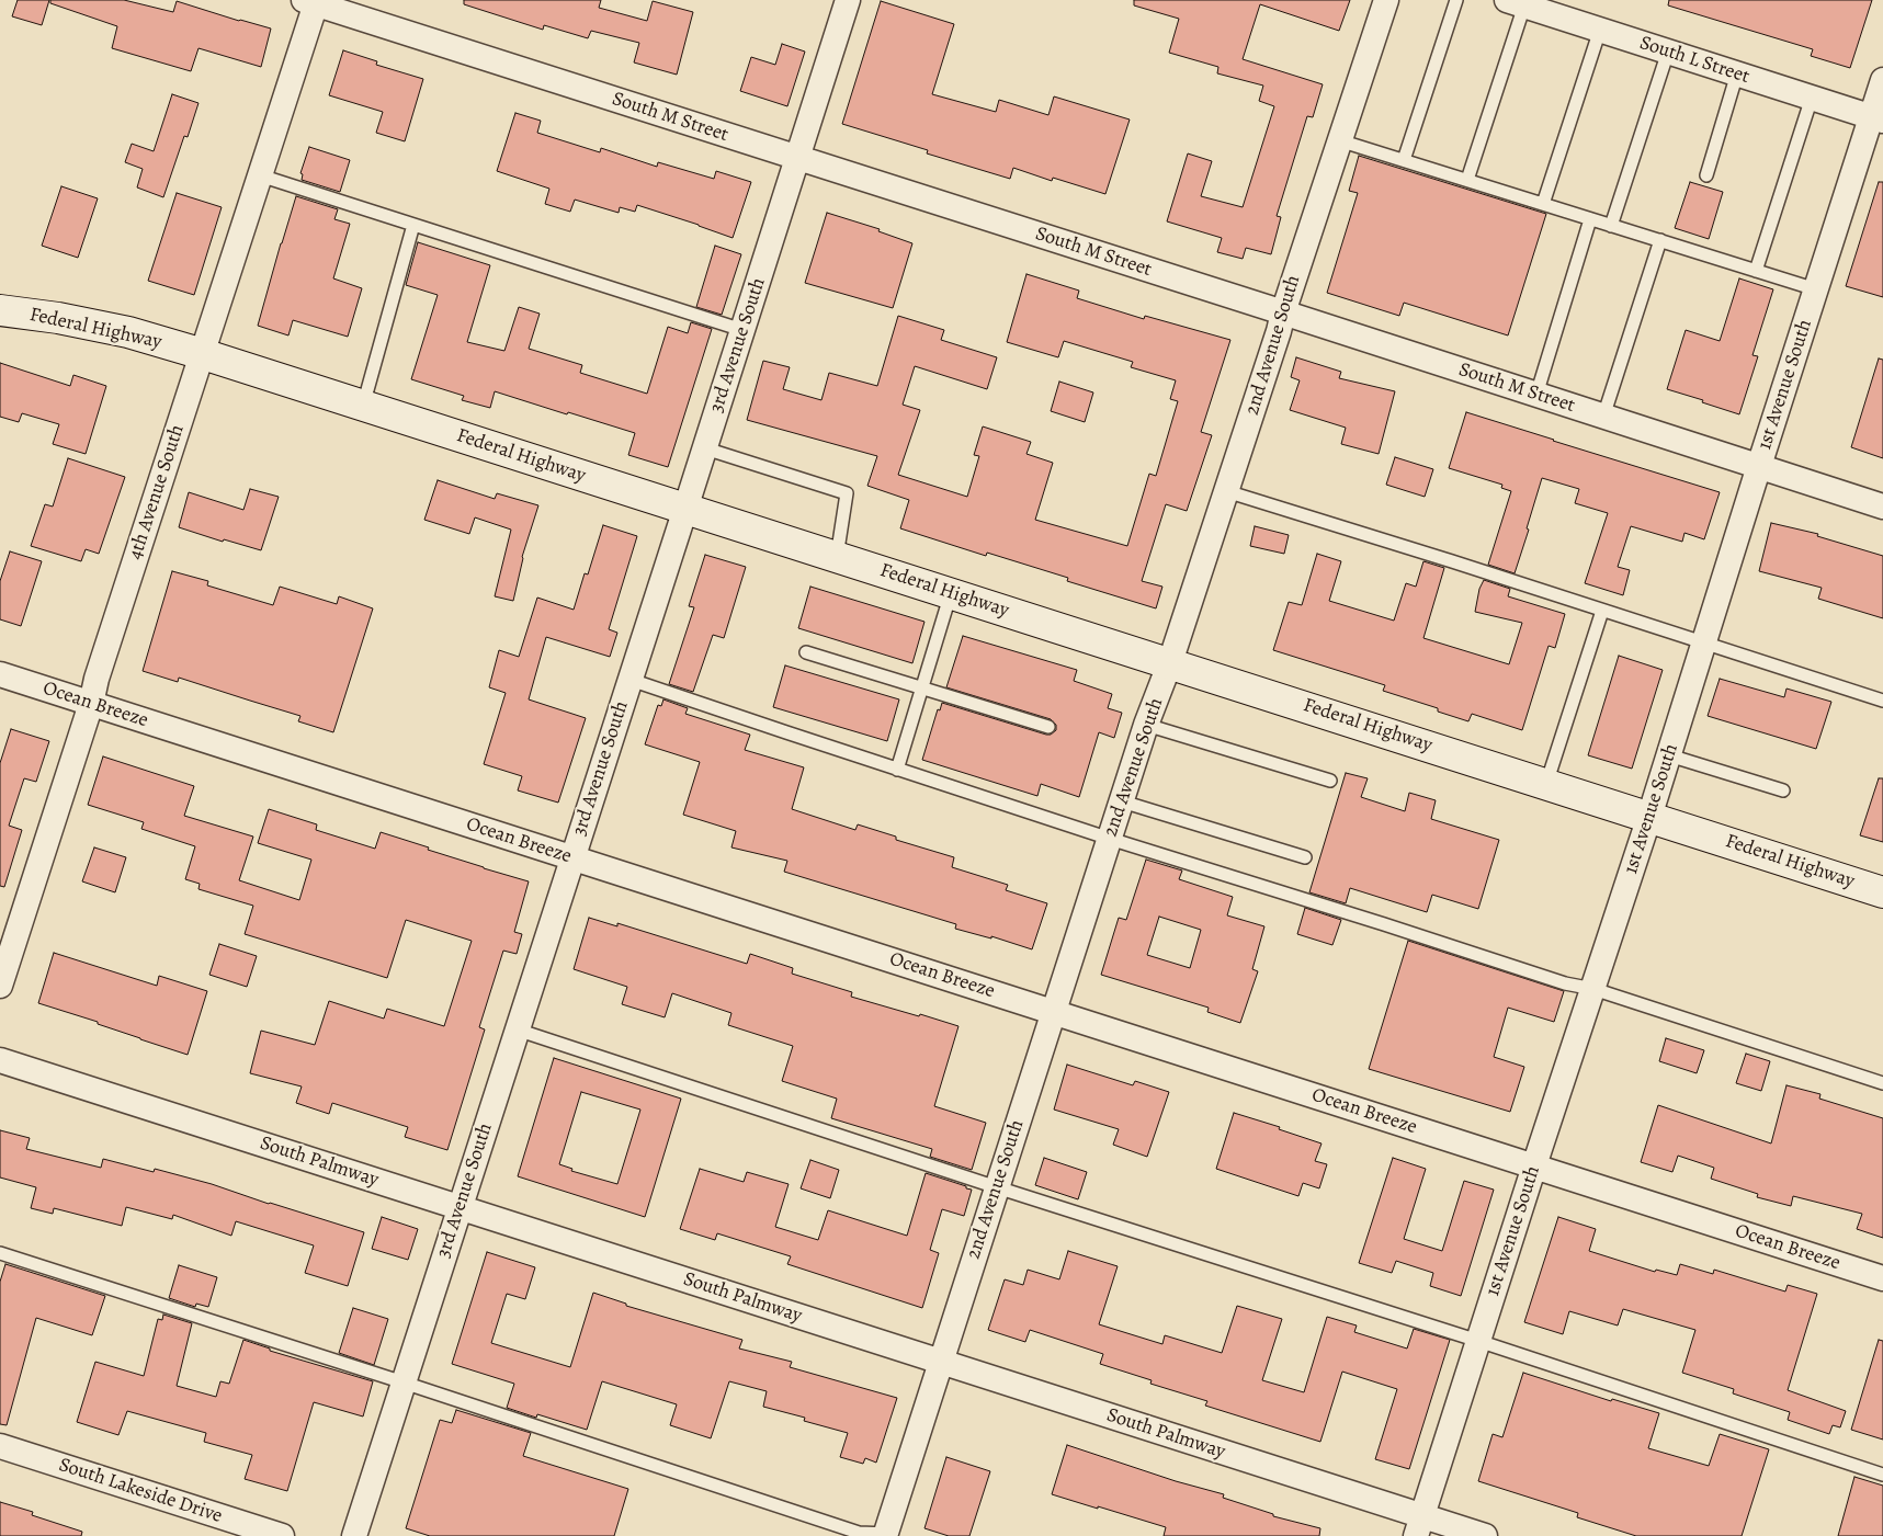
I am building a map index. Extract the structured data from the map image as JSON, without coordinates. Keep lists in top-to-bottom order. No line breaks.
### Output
{"streets":{"main road":["Federal Highway"],"street":["South L Street","South M Street","3rd Avenue South","2nd Avenue South","1st Avenue South","4th Avenue South","Ocean Breeze","South Palmway","South Lakeside Drive"]},"crossings":[["South L Street","1st Avenue South"],["South M Street","3rd Avenue South"],["South M Street","2nd Avenue South"],["South M Street","1st Avenue South"],["South M Street","4th Avenue South"],["Federal Highway","3rd Avenue South"],["Federal Highway","2nd Avenue South"],["Federal Highway","1st Avenue South"],["Federal Highway","4th Avenue South"],["3rd Avenue South","Ocean Breeze"],["3rd Avenue South","South Palmway"],["2nd Avenue South","Ocean Breeze"],["2nd Avenue South","South Palmway"],["1st Avenue South","Ocean Breeze"],["1st Avenue South","South Palmway"],["4th Avenue South","Ocean Breeze"]]}
